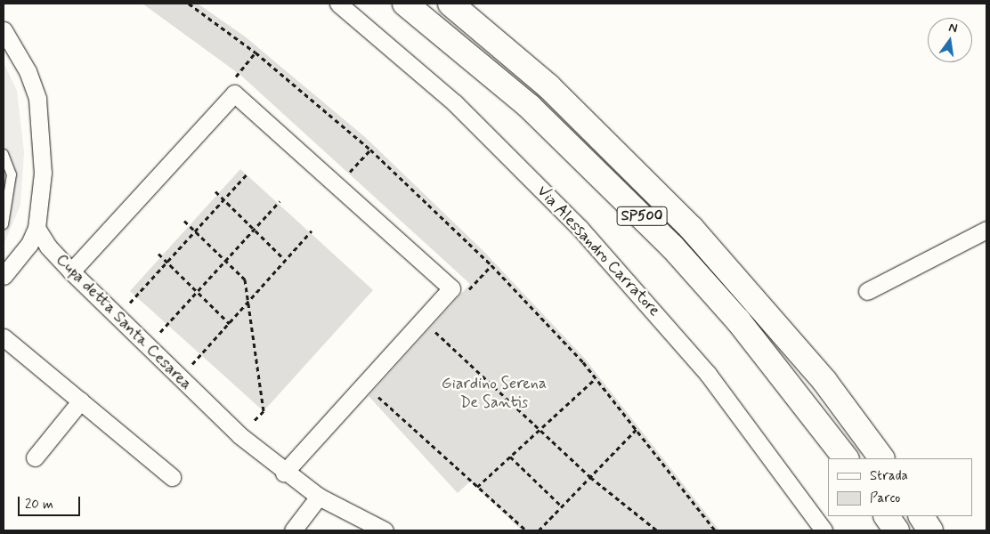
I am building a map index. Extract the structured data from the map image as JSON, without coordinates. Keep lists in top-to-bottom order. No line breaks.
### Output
{"streets":{"highway":["SP500"],"street":["Via Alessandro Carratore","Cupa detta Santa Cesarea"]},"parks":["Giardino Serena De Santis"],"legend":["Strada","Parco"],"scale_bar":"20 m","north":"top"}
